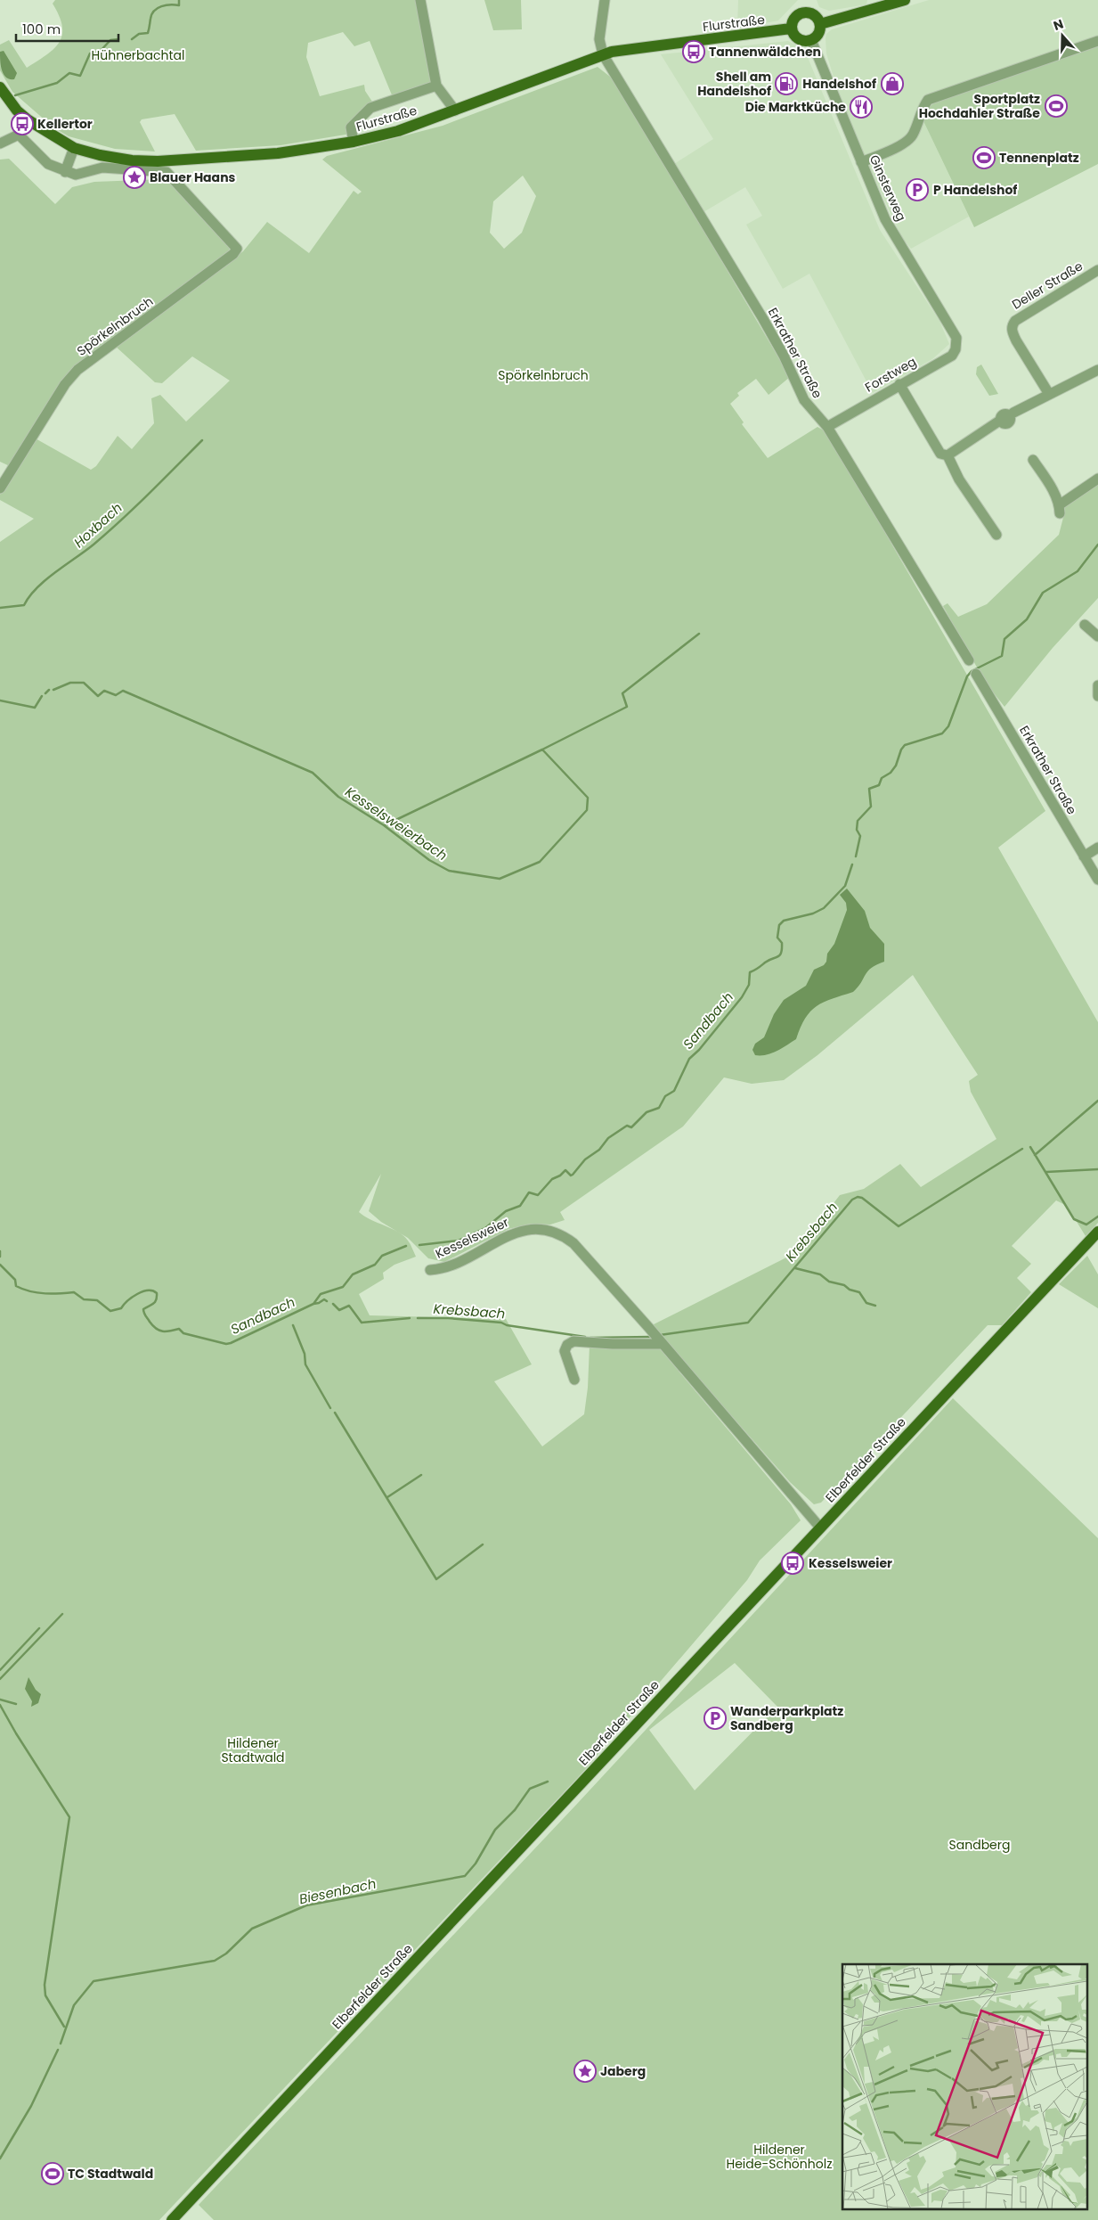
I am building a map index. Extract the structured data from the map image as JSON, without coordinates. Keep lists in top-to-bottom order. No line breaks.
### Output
{"streets":{"main road":["Flurstraße","Elberfelder Straße"],"street":["Ginsterweg","Deller Straße","Spörkelnbruch","Erkrather Straße","Forstweg","Kesselsweier"]},"crossings":[["Flurstraße","Ginsterweg"],["Flurstraße","Erkrather Straße"],["Ginsterweg","Forstweg"],["Erkrather Straße","Forstweg"],["Kesselsweier","Elberfelder Straße"]],"water":["Hoxbach","Kesselsweierbach","Sandbach","Krebsbach","Biesenbach"],"parks":["Hühnerbachtal","Spörkelnbruch","Hildener Stadtwald","Sandberg","Hildener Heide-Schönholz"],"places":{"bus stop":["Tannenwäldchen","Kellertor","Kesselsweier"],"fuel station":["Shell am Handelshof"],"shop":["Handelshof"],"sports":["Sportplatz Hochdahler Straße","Tennenplatz","TC Stadtwald"],"restaurant":["Die Marktküche"],"place":["Blauer Haans","Jaberg"],"parking":["P Handelshof","Wanderparkplatz Sandberg"]},"scale_bar":"100 m","north":"top"}
